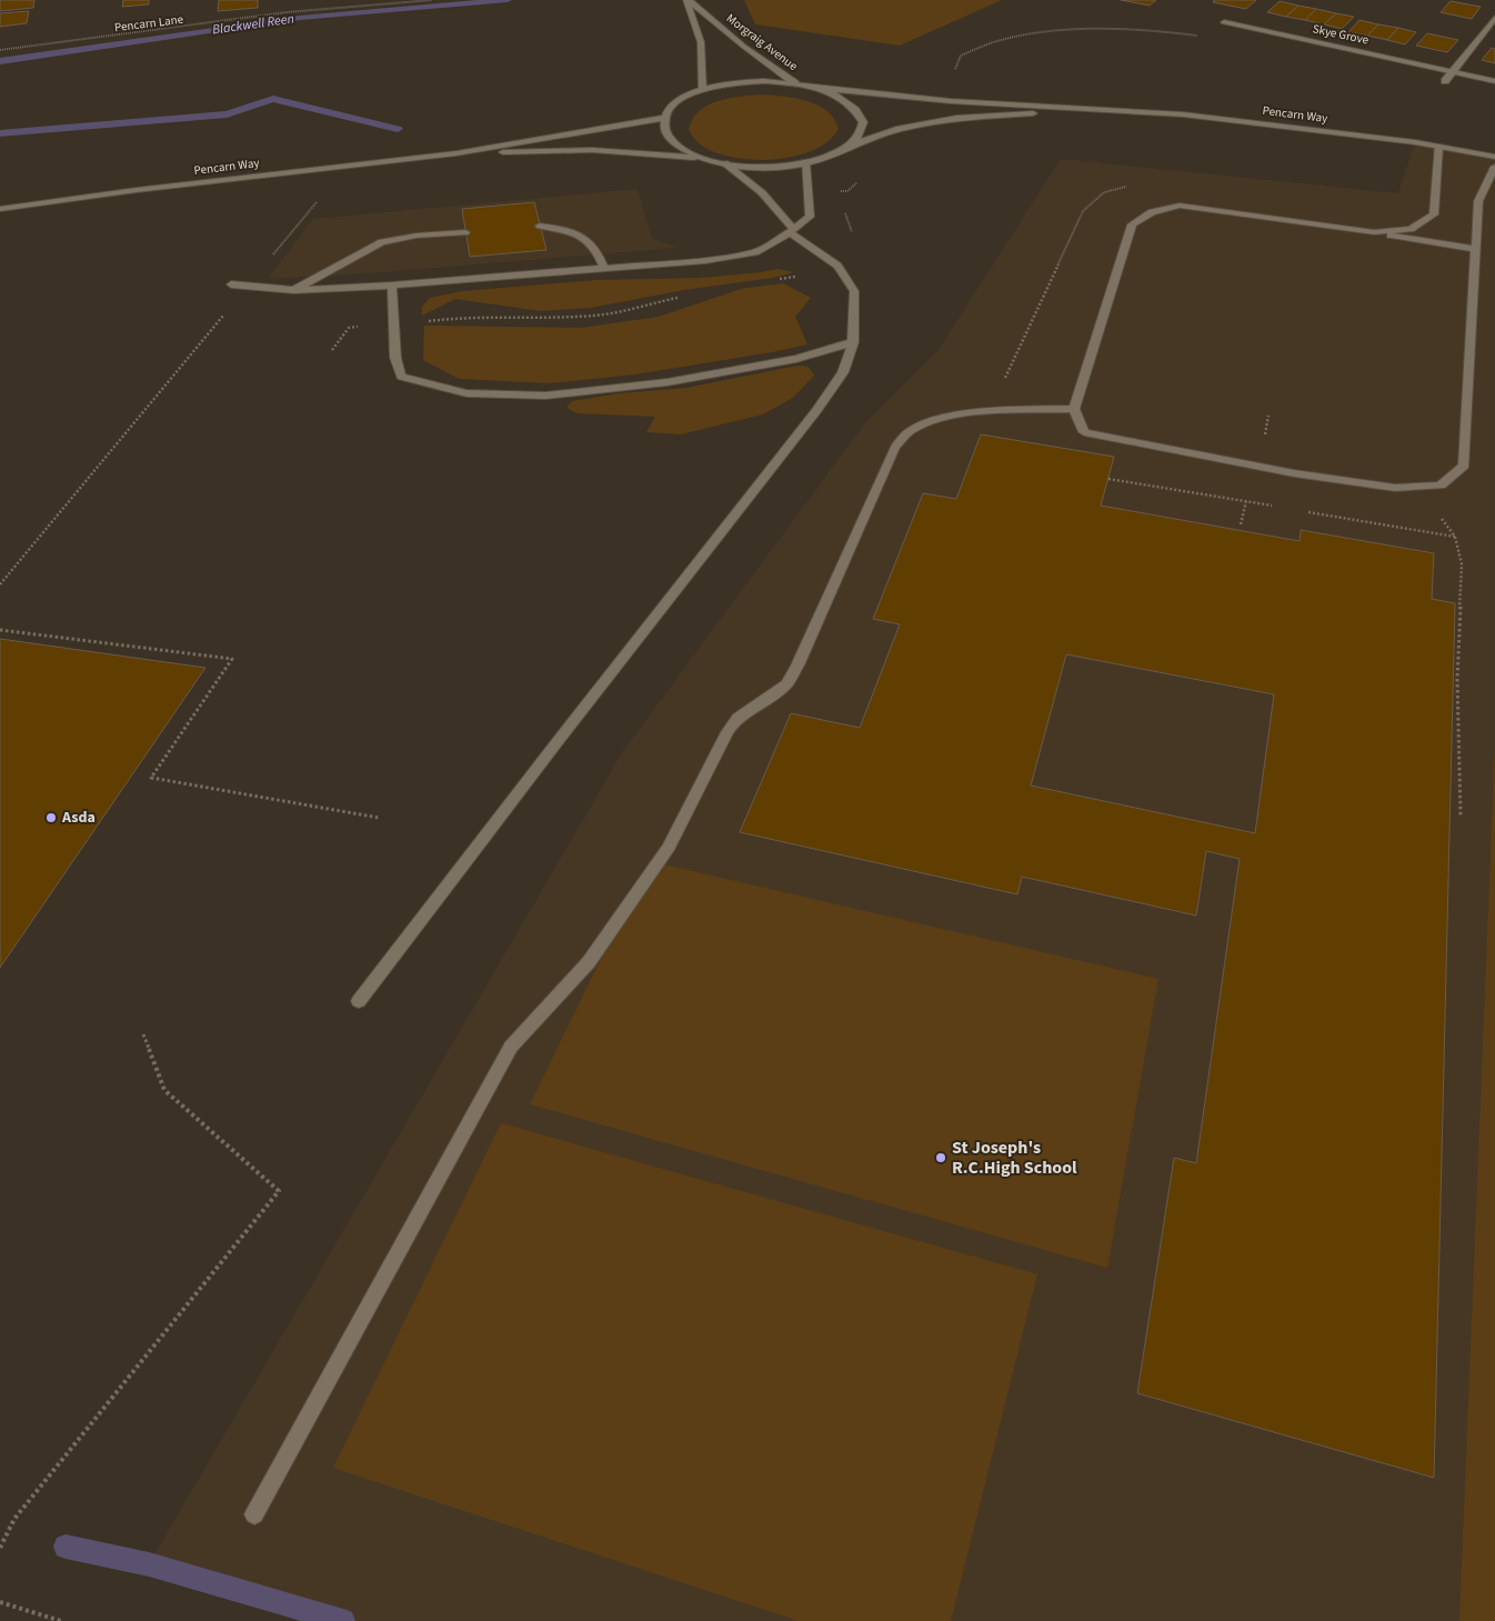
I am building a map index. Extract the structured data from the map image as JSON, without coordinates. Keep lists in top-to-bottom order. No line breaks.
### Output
{"streets":{"street":["Skye Grove","Morgraig Avenue","Pencarn Way"],"path":["Pencarn Lane"]},"water":["Blackwell Reen"],"places":["Asda","St Joseph's R.C.High School"]}
